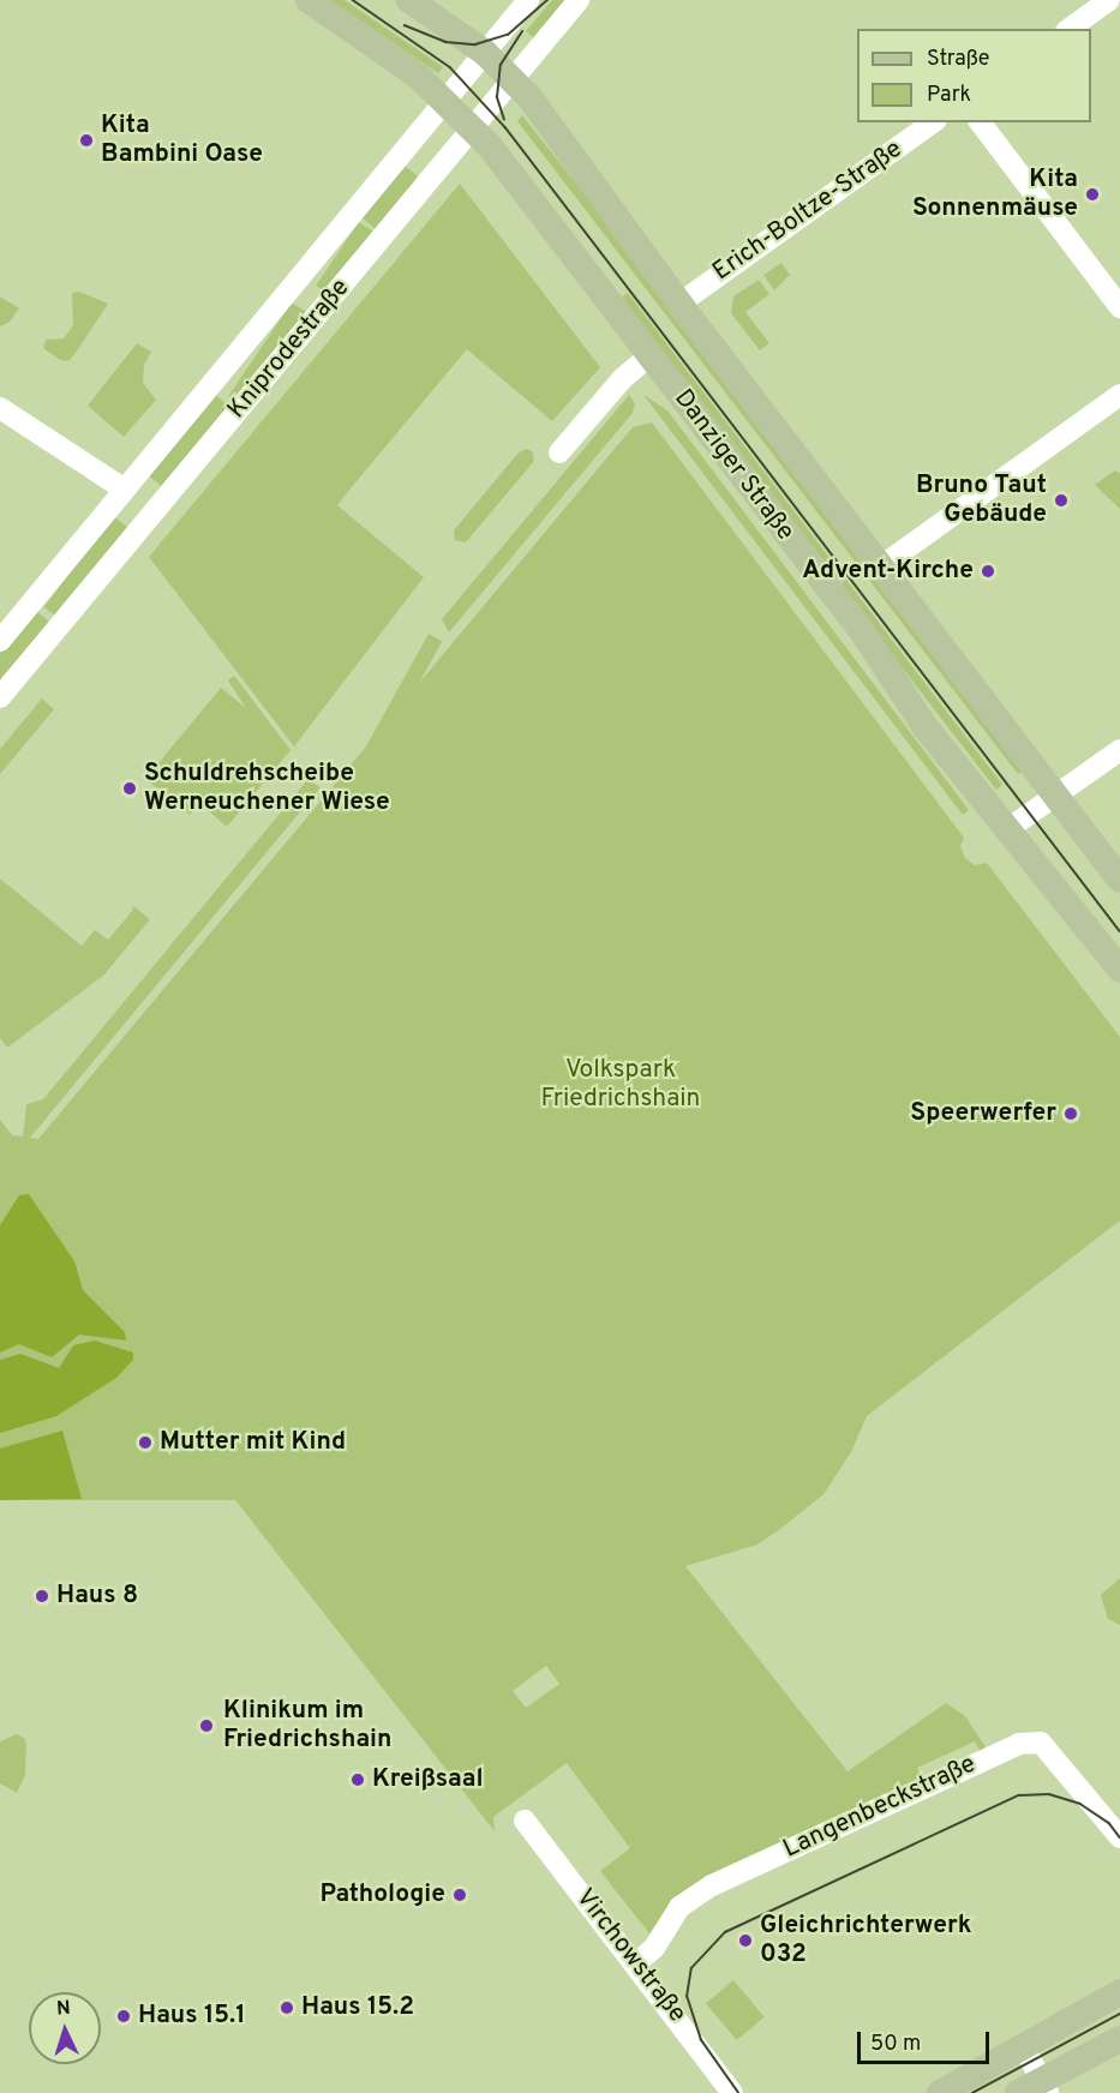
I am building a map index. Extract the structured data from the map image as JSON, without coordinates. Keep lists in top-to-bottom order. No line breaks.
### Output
{"streets":{"main road":["Danziger Straße"],"street":["Erich-Boltze-Straße","Kniprodestraße","Langenbeckstraße","Virchowstraße"]},"crossings":[["Kniprodestraße","Danziger Straße"],["Langenbeckstraße","Virchowstraße"]],"parks":["Volkspark Friedrichshain"],"places":["Kita Bambini Oase","Kita Sonnenmäuse","Bruno Taut Gebäude","Advent-Kirche","Schuldrehscheibe Werneuchener Wiese","Speerwerfer","Mutter mit Kind","Haus 8","Klinikum im Friedrichshain","Kreißsaal","Pathologie","Gleichrichterwerk 032","Haus 15.2","Haus 15.1"],"legend":["Straße","Park"],"scale_bar":"50 m","north":"top"}
